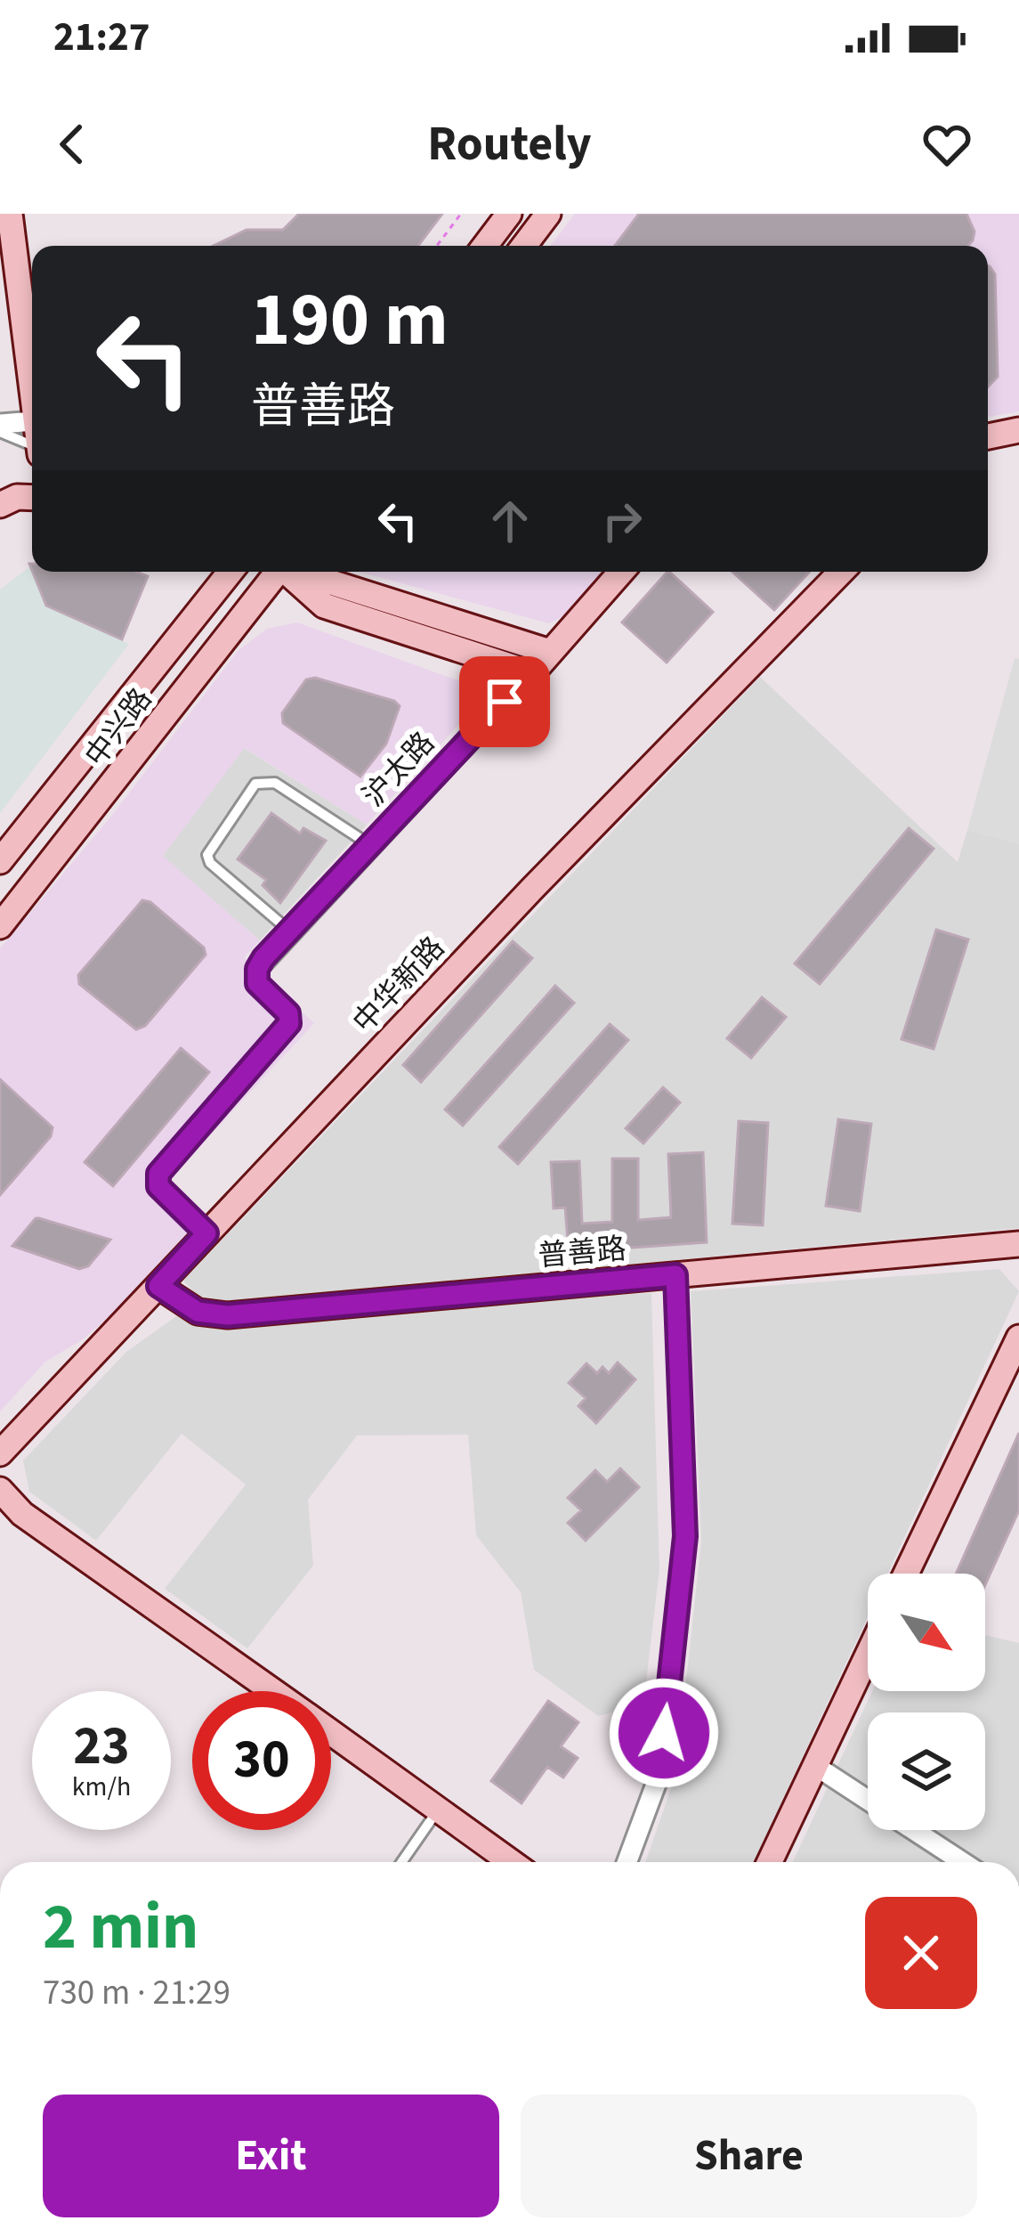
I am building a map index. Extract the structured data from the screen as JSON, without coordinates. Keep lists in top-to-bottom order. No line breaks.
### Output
{"streets":{"street":["中兴路","沪太路","中华新路","普善路"]},"crossings":[["沪太路","中华新路"],["中华新路","普善路"]],"north":"bottom right","page":{"status":"21:27","header":"Routely","turn":["190 m","普善路"],"speed":"23 km/h","limit":"30","heading":["2 min","730 m · 21:29"],"buttons":["Exit","Share"]}}
